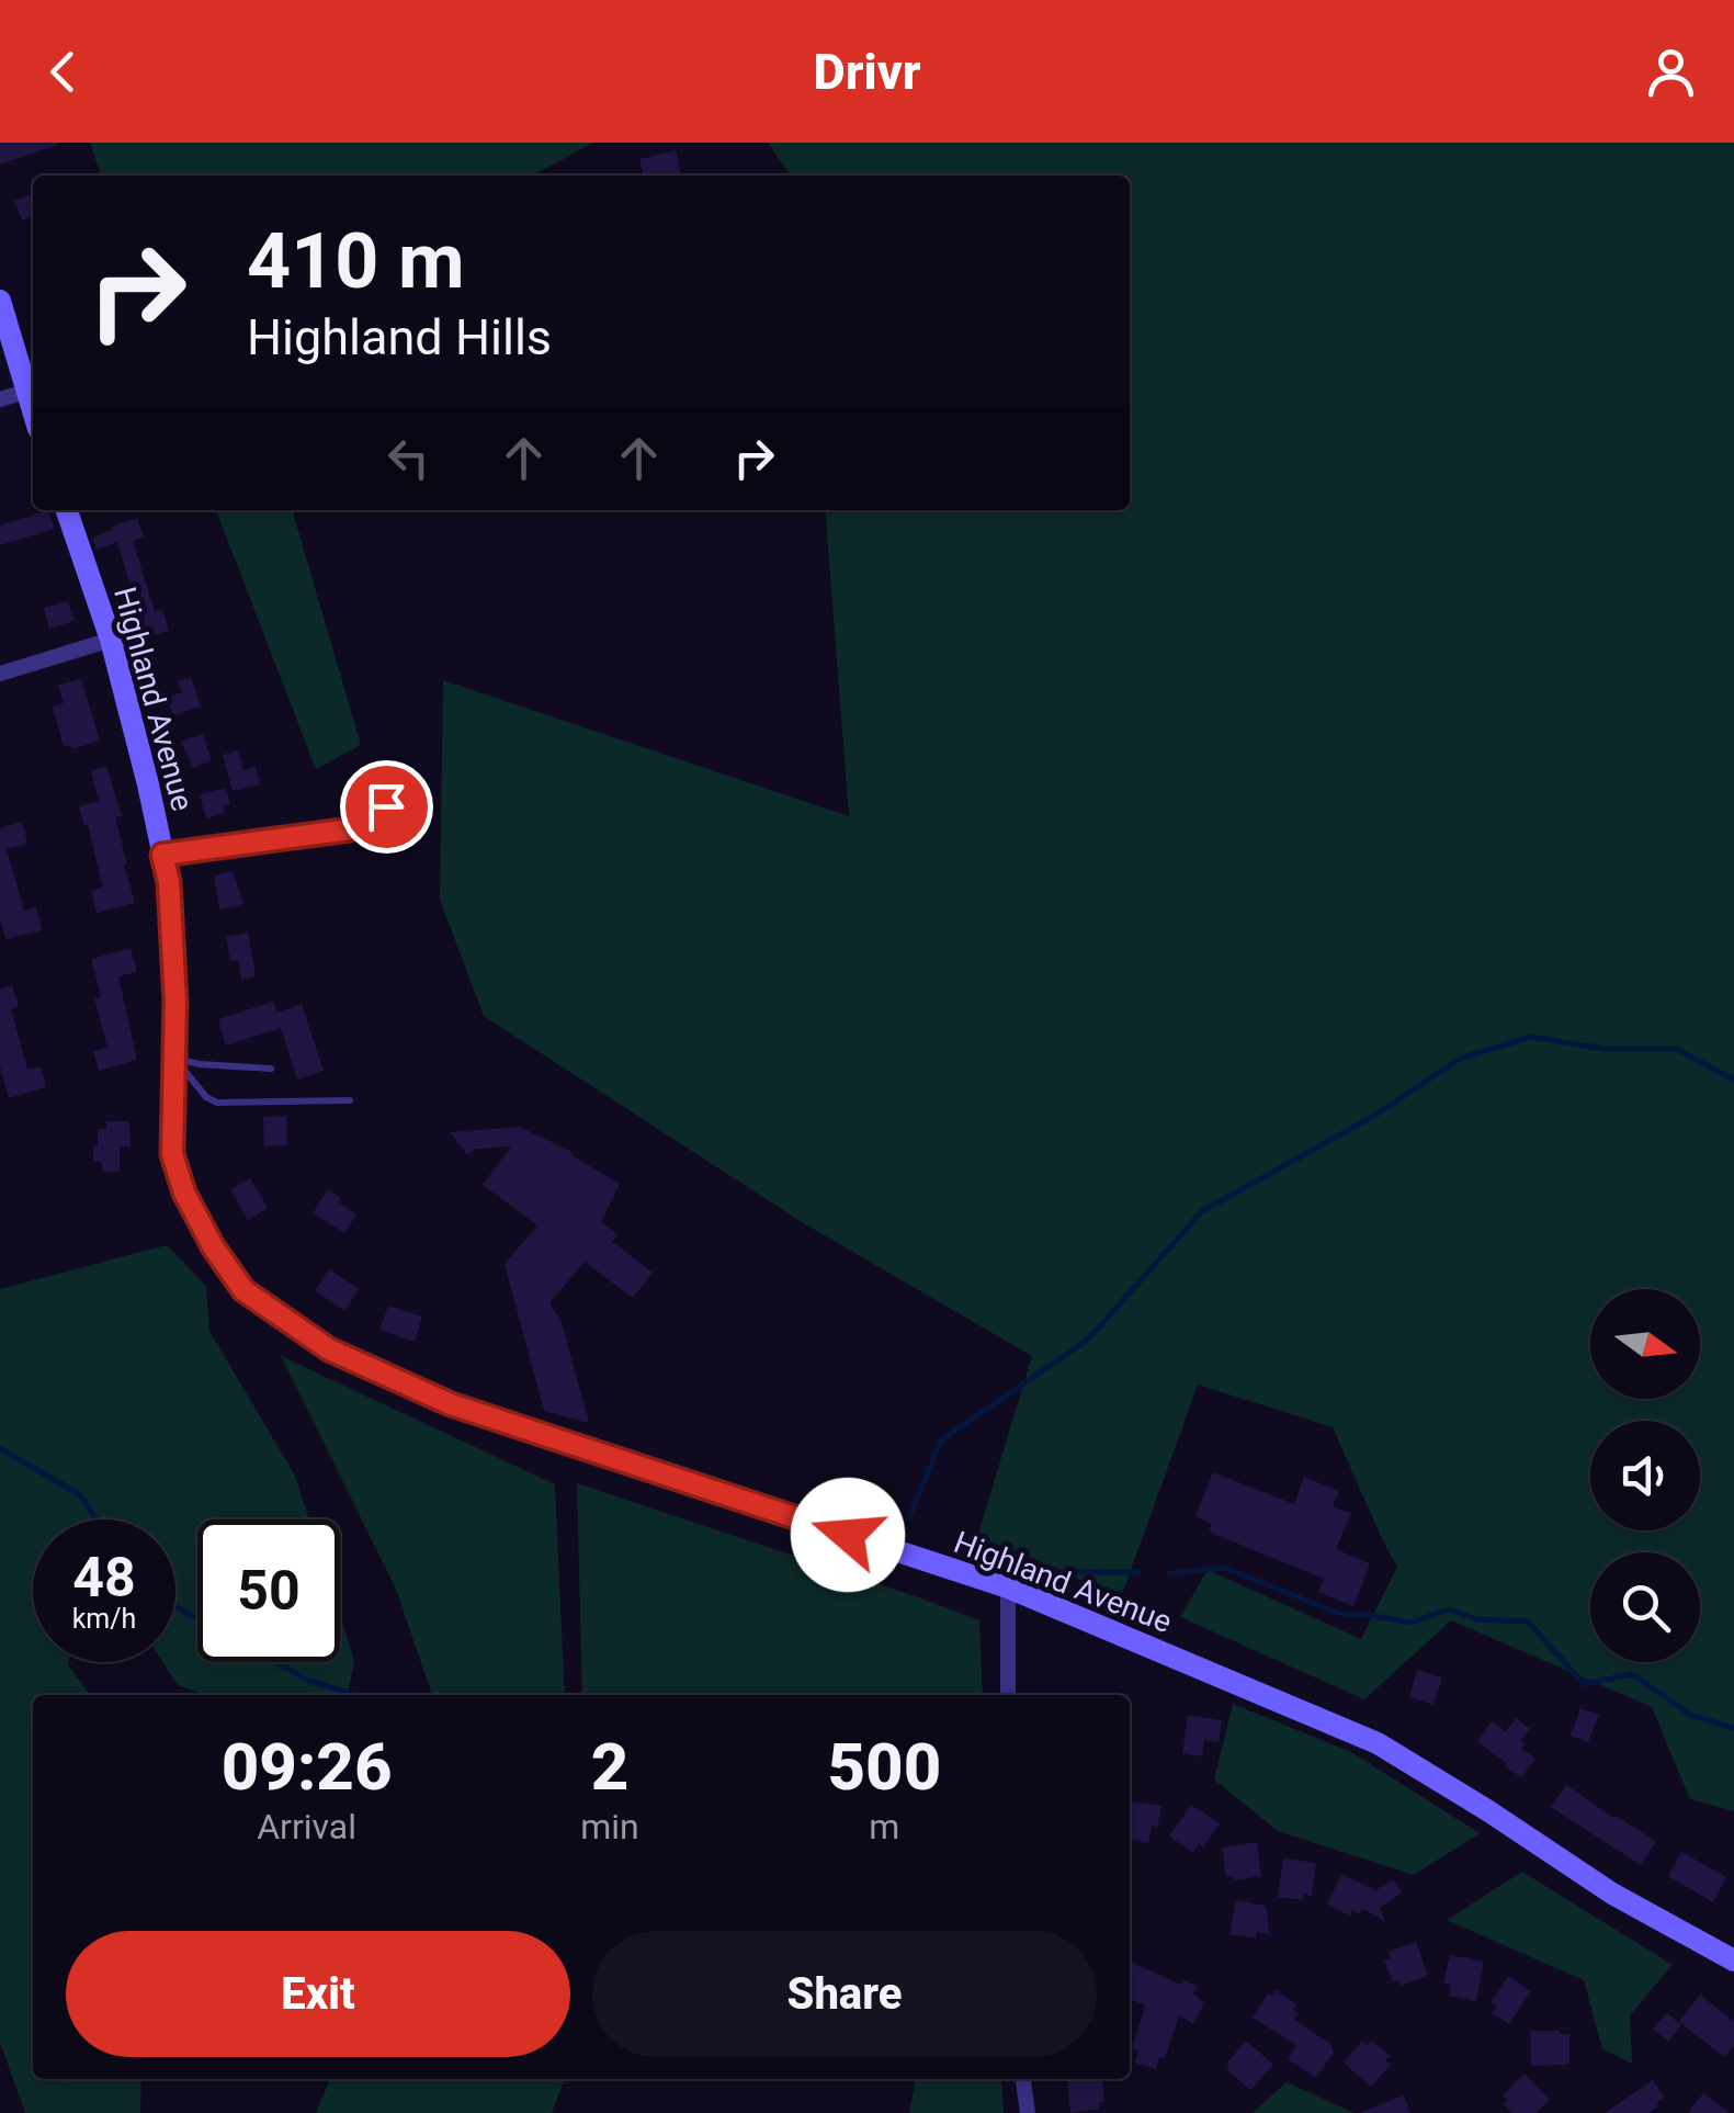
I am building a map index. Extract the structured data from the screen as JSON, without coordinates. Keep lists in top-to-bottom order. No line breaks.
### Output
{"streets":{"main road":["Highland Avenue"]},"north":"right","page":{"header":"Drivr","turn":["410 m","Highland Hills"],"speed":"48 km/h","limit":"50","eta":["09:26","Arrival","2","min","500","m"],"buttons":["Exit","Share"]}}
